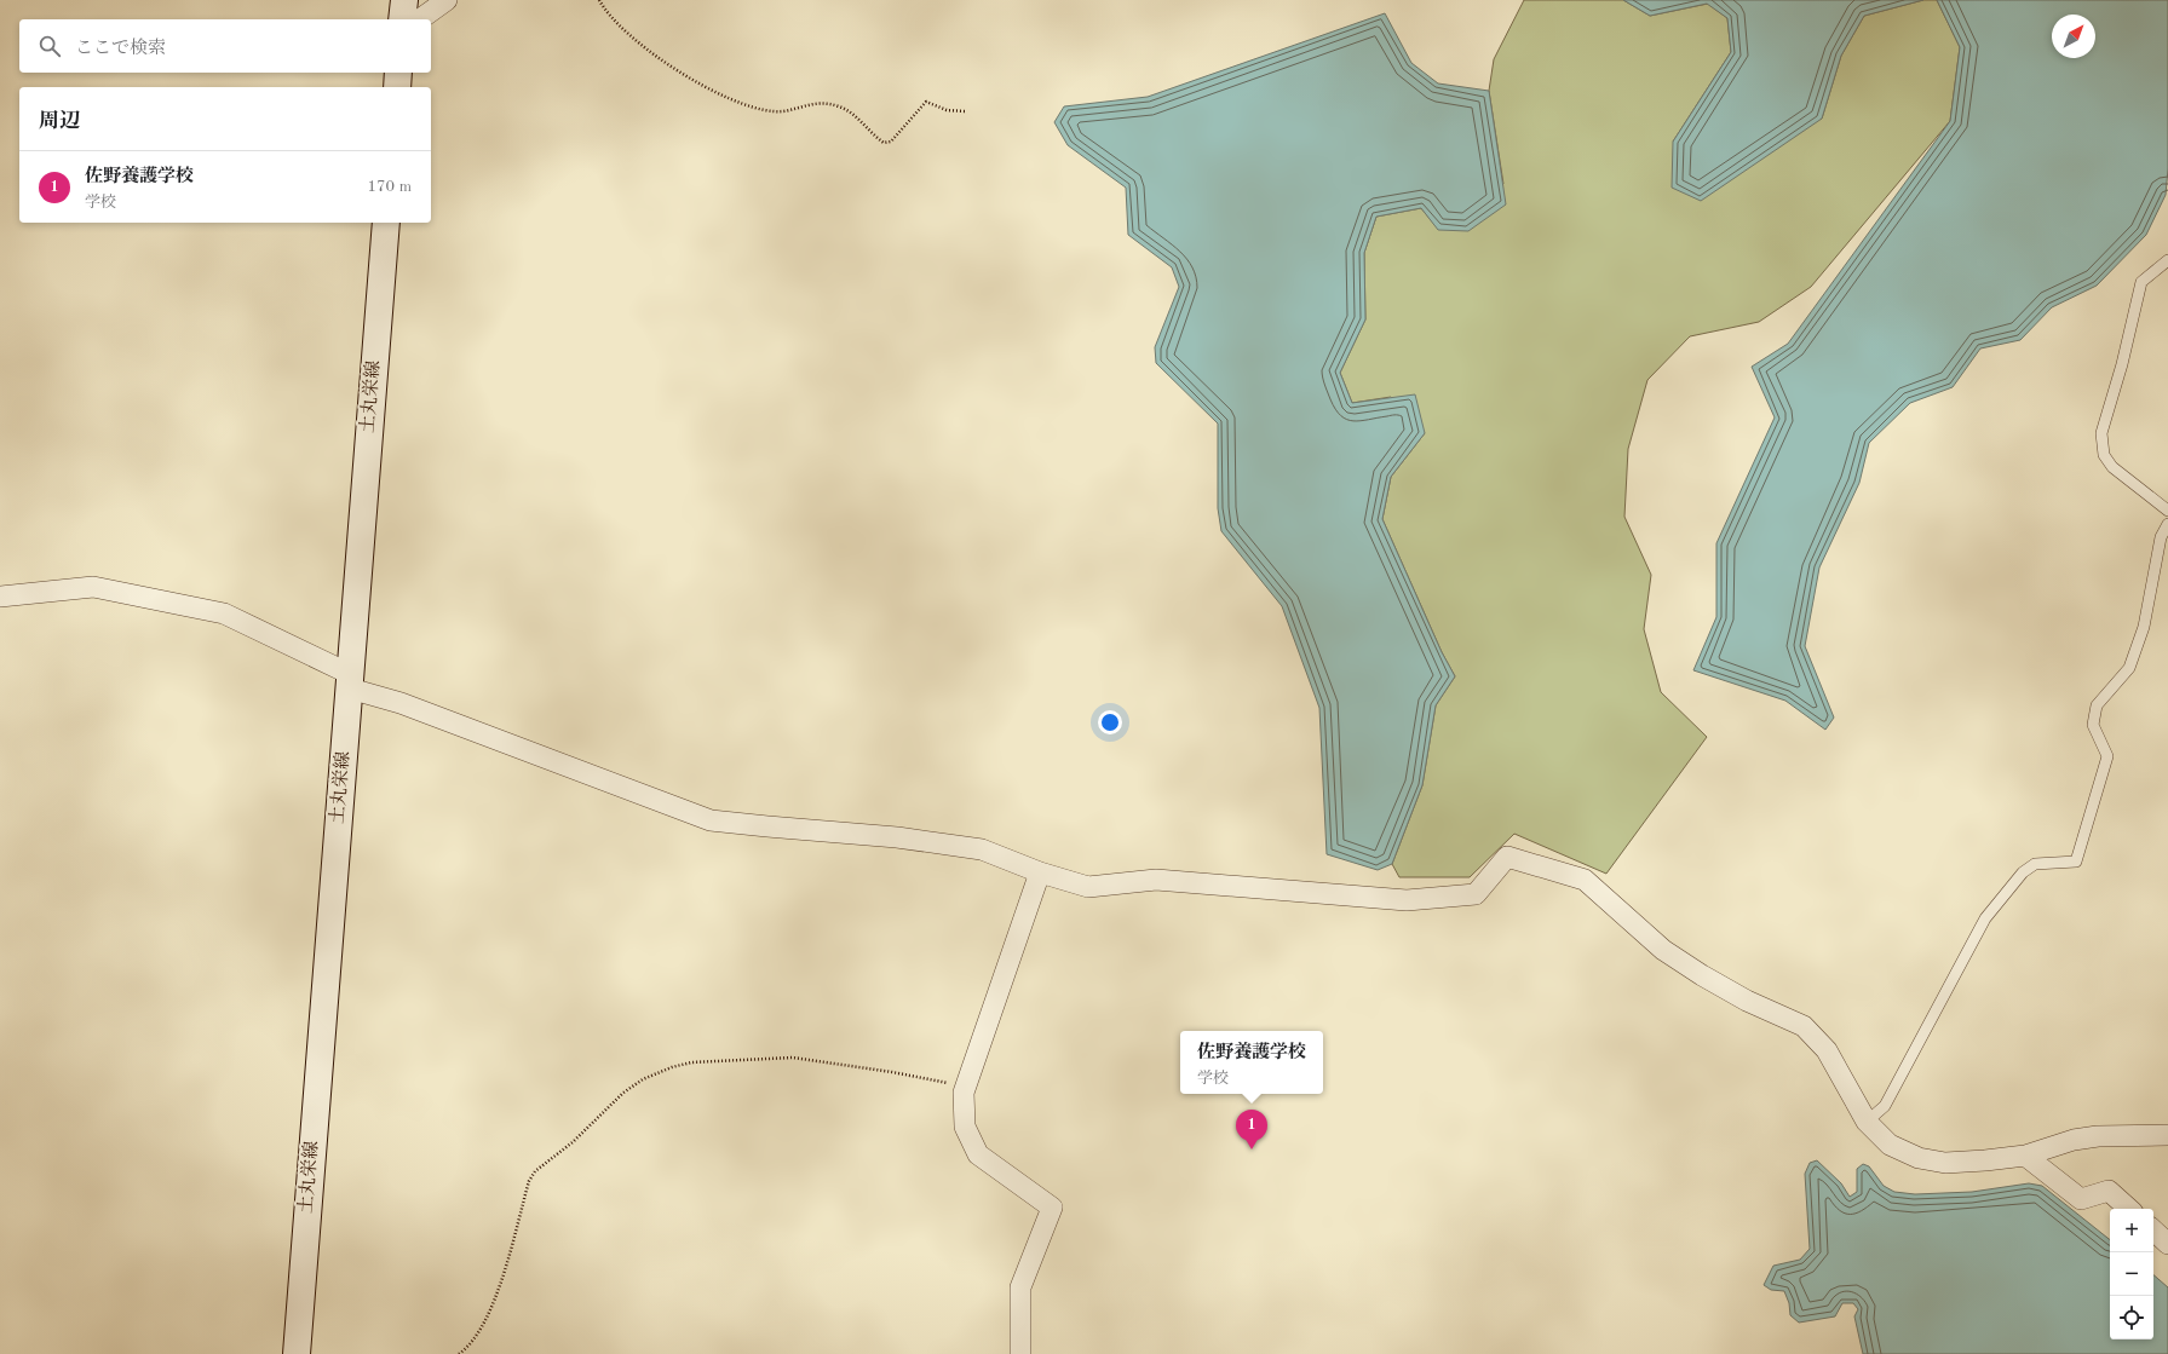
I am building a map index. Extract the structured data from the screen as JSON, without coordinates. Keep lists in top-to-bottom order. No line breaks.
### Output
{"streets":{"main road":["土丸栄線"]},"north":"top right","page":{"search":"ここで検索","heading":"周辺","list":[{"mark":"1","name":"佐野養護学校","note":"学校","value":"170 m"}],"popup":["佐野養護学校","学校"],"pins":"1","map_buttons":["+","−"]}}
